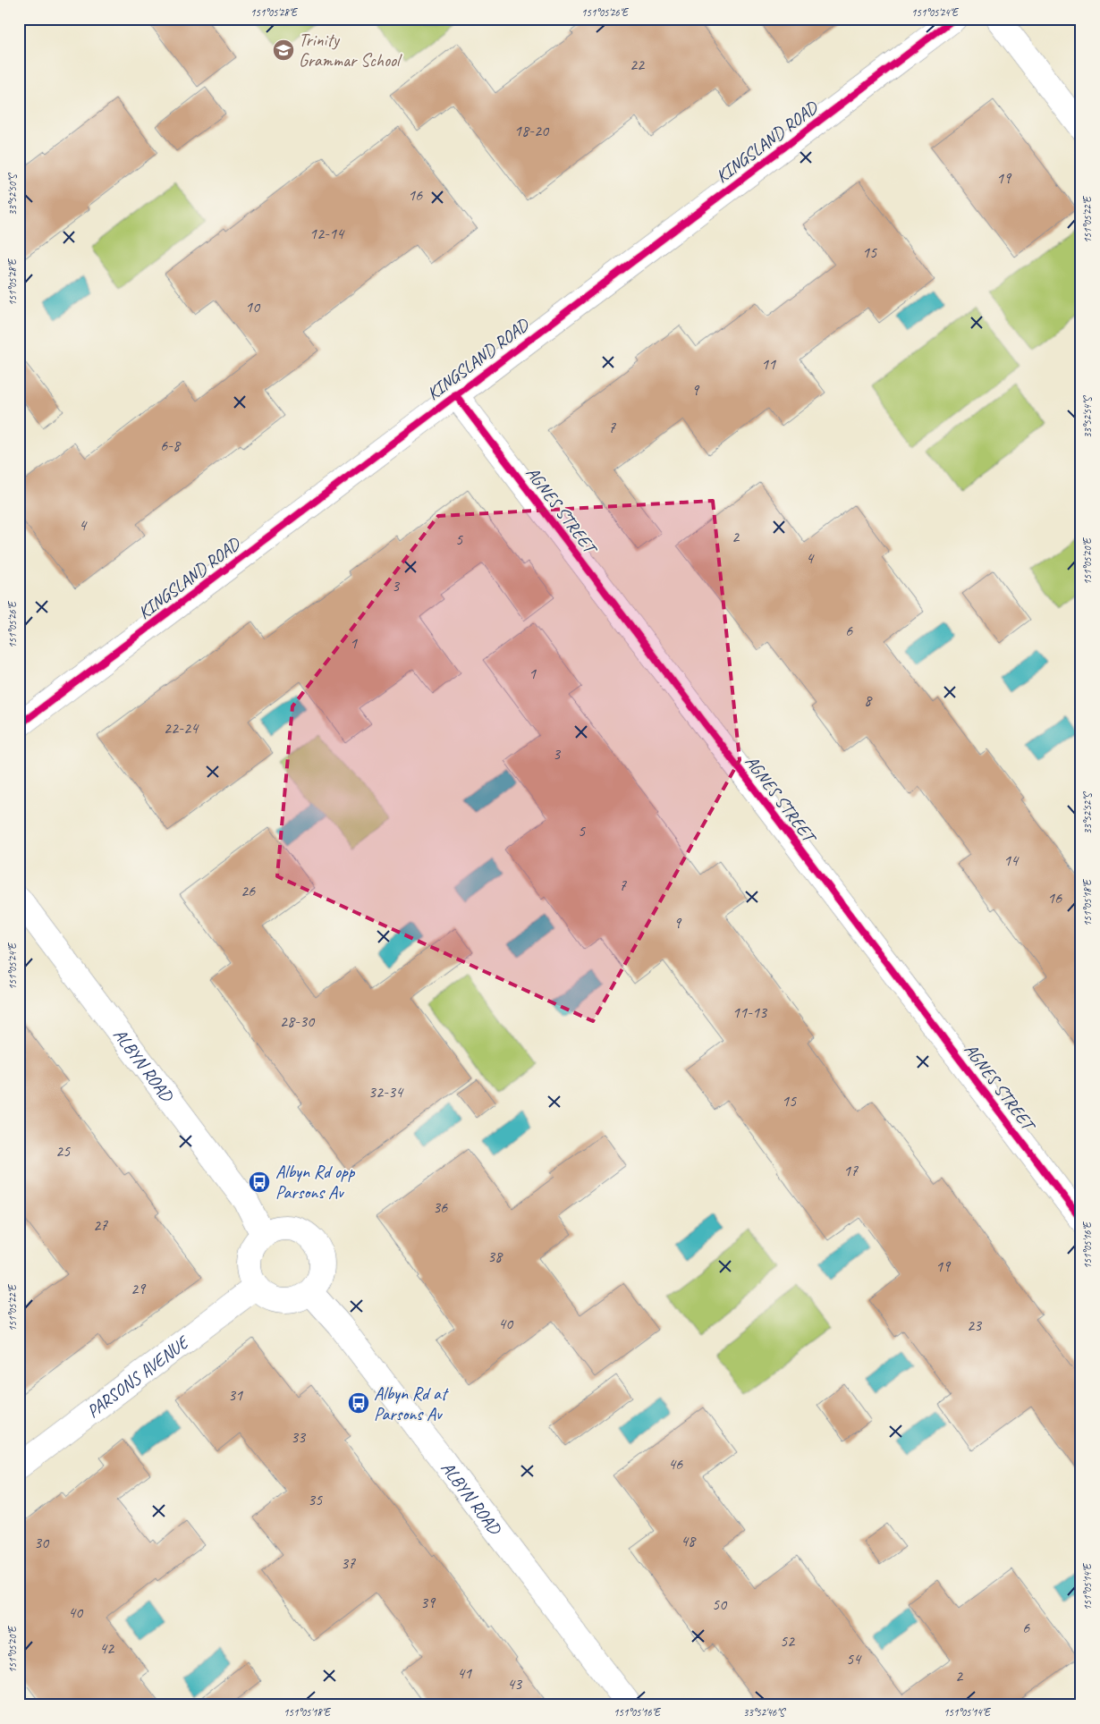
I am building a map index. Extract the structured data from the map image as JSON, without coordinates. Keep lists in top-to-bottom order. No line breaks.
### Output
{"streets":{"street":["KINGSLAND ROAD","AGNES STREET","ALBYN ROAD","PARSONS AVENUE"]},"crossings":[["KINGSLAND ROAD","AGNES STREET"],["ALBYN ROAD","PARSONS AVENUE"]],"places":{"school or university":["Trinity Grammar School"],"bus stop":["Albyn Rd opp Parsons Av","Albyn Rd at Parsons Av"]},"house_numbers":["22","18-20","19","16","12-14","15","10","11","9","7","6-8","4","2","5","4","3","6","1","1","8","22-24","3","5","14","7","26","16","9","11-13","28-30","32-34","15","25","17","36","27","38","19","29","40","23","31","33","46","35","48","30","37","39","50","40","6","52","42","54","41","2","43"],"coordinates":["151°05'28\"E","151°05'26\"E","151°05'24\"E","33°52'50\"S","151°05'22\"E","33°52'54\"S","151°05'20\"E","33°52'52\"S","151°05'18\"E","151°05'16\"E","151°05'14\"E","33°52'46\"S"]}
